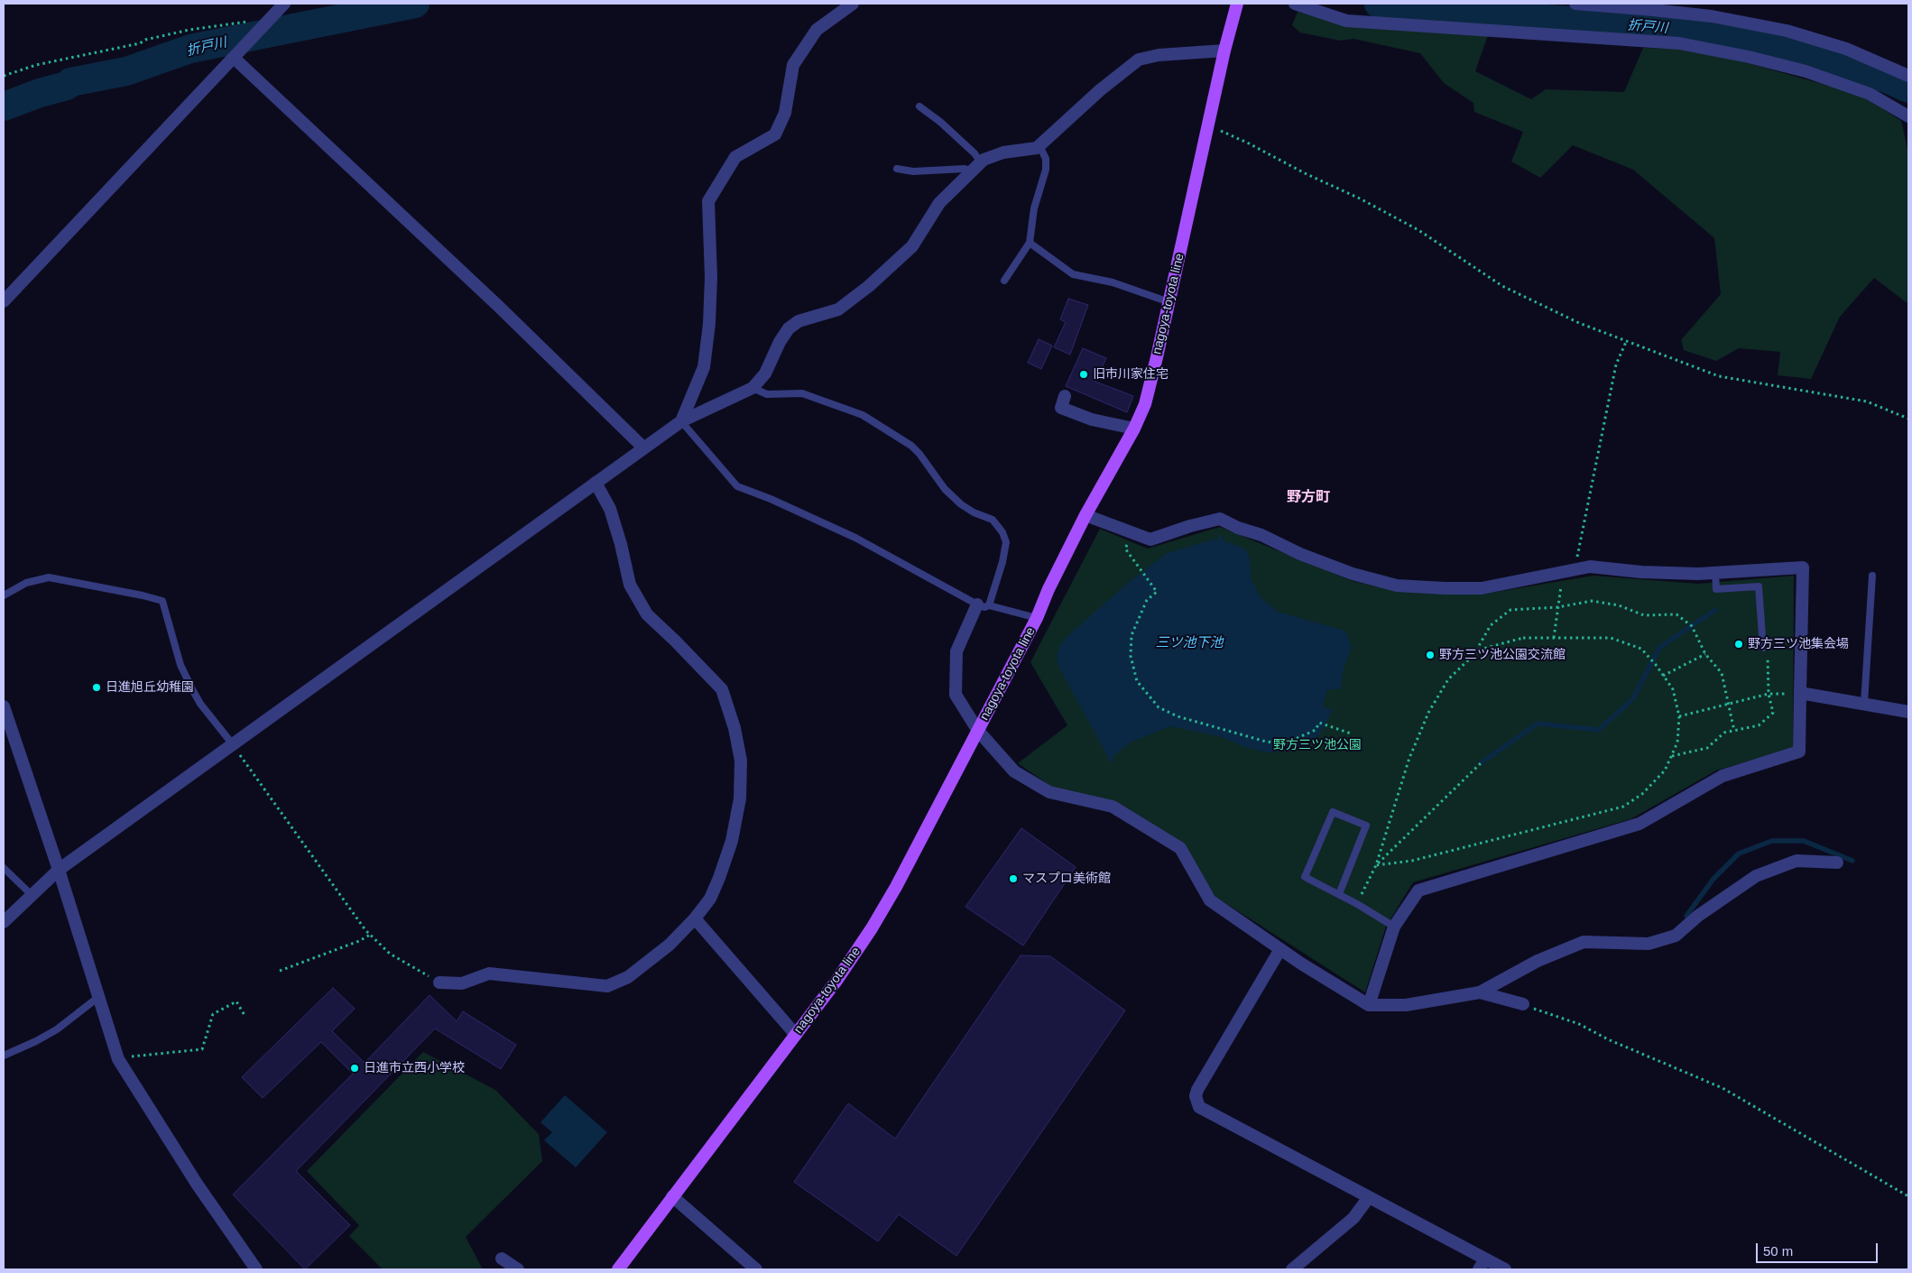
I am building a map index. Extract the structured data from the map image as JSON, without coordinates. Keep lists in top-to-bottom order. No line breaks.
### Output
{"streets":{"main road":["nagoya-toyota line"]},"districts":["野方町"],"water":["折戸川","三ツ池下池"],"parks":["野方三ツ池公園"],"places":["旧市川家住宅","野方三ツ池集会場","野方三ツ池公園交流館","日進旭丘幼稚園","マスプロ美術館","日進市立西小学校"],"scale_bar":"50 m"}
